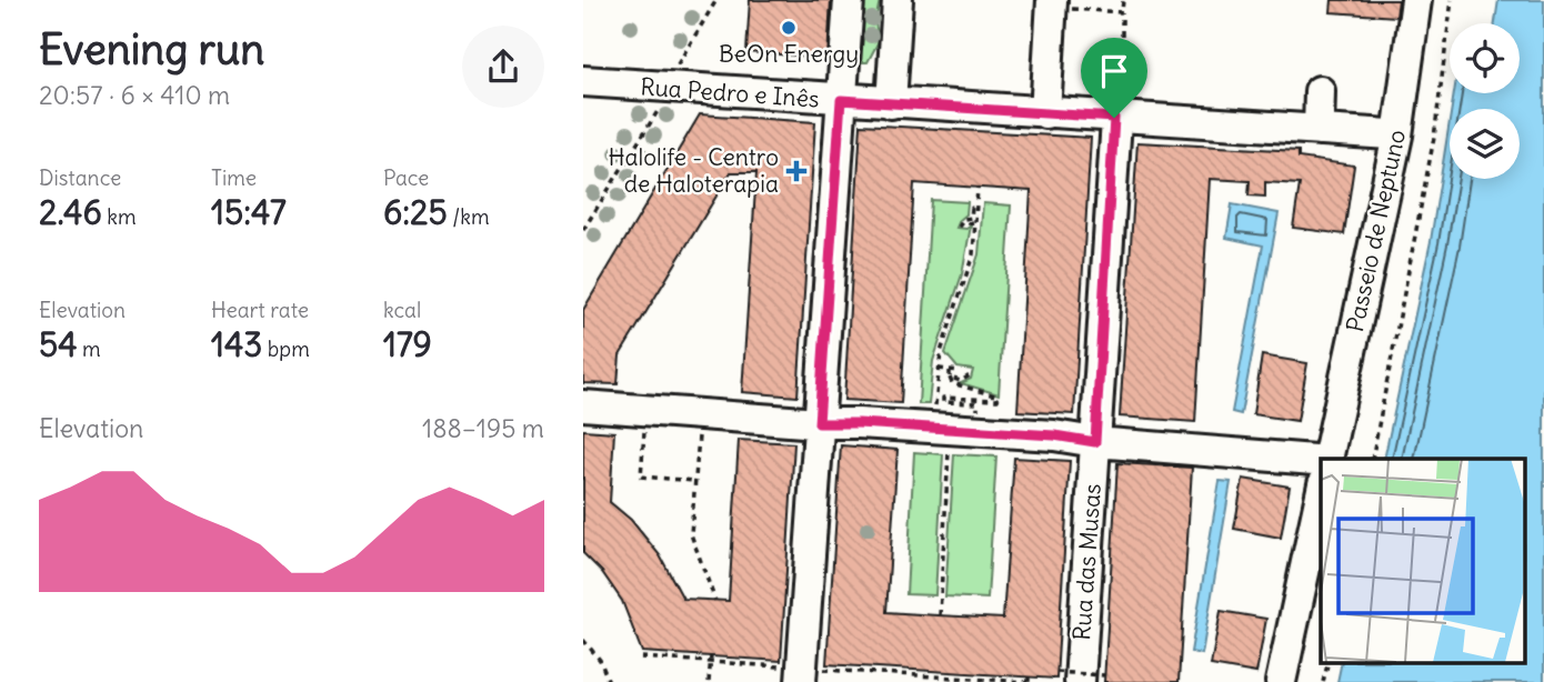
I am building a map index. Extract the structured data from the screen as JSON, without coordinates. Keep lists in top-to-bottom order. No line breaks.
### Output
{"streets":{"street":["Rua Pedro e Inês","Passeio de Neptuno","Rua das Musas"]},"crossings":[["Rua Pedro e Inês","Rua das Musas"]],"places":{"other":["BeOn Energy"],"health":["Halolife - Centro de Haloterapia"]},"page":{"heading":["Evening run","20:57 · 6 × 410 m"],"stats":[["Distance","2.46 km"],["Time","15:47"],["Pace","6:25 /km"],["Elevation","54 m"],["Heart rate","143 bpm"],["kcal","179"]],"chart":["Elevation","188–195 m"]}}
